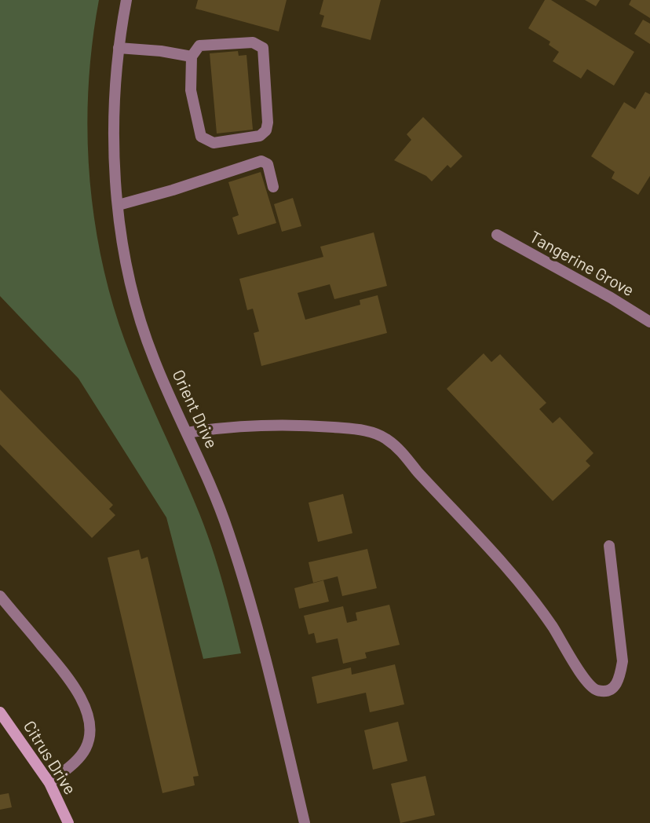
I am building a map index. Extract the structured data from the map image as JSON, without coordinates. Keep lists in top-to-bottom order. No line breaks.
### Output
{"streets":{"street":["Tangerine Grove","Orient Drive","Citrus Drive"]}}
